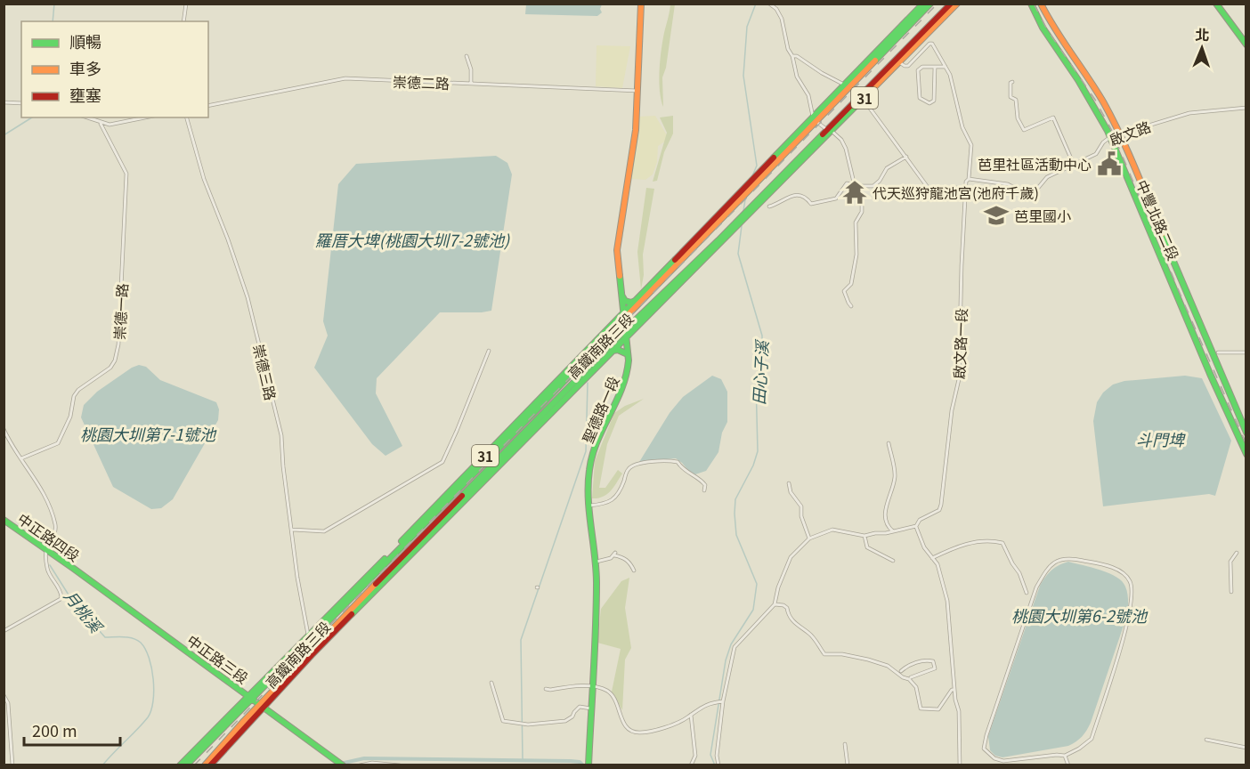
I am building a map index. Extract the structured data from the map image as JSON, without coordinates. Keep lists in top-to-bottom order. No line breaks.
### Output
{"streets":{"main road":["31","中豐北路二段","高鐵南路三段","聖德路一段","中正路四段","中正路三段"],"street":["崇德二路","啟文路","崇德一路","啟文路一段","崇德三路"]},"crossings":[["崇德二路","聖德路一段"],["31","高鐵南路三段"],["31","中正路三段"],["啟文路","中豐北路二段"],["啟文路","啟文路一段"],["啟文路一段","高鐵南路三段"],["高鐵南路三段","崇德三路"],["高鐵南路三段","聖德路一段"],["高鐵南路三段","中正路三段"],["中正路四段","中正路三段"]],"water":["羅厝大埤(桃園大圳7-2號池)","田心子溪","桃園大圳第7-1號池","斗門埤","月桃溪","桃園大圳第6-2號池"],"places":{"public building":["芭里社區活動中心"],"temple":["代天巡狩龍池宮(池府千歲)"],"school or university":["芭里國小"]},"legend":["順暢","車多","壅塞"],"scale_bar":"200 m","north":"top"}
